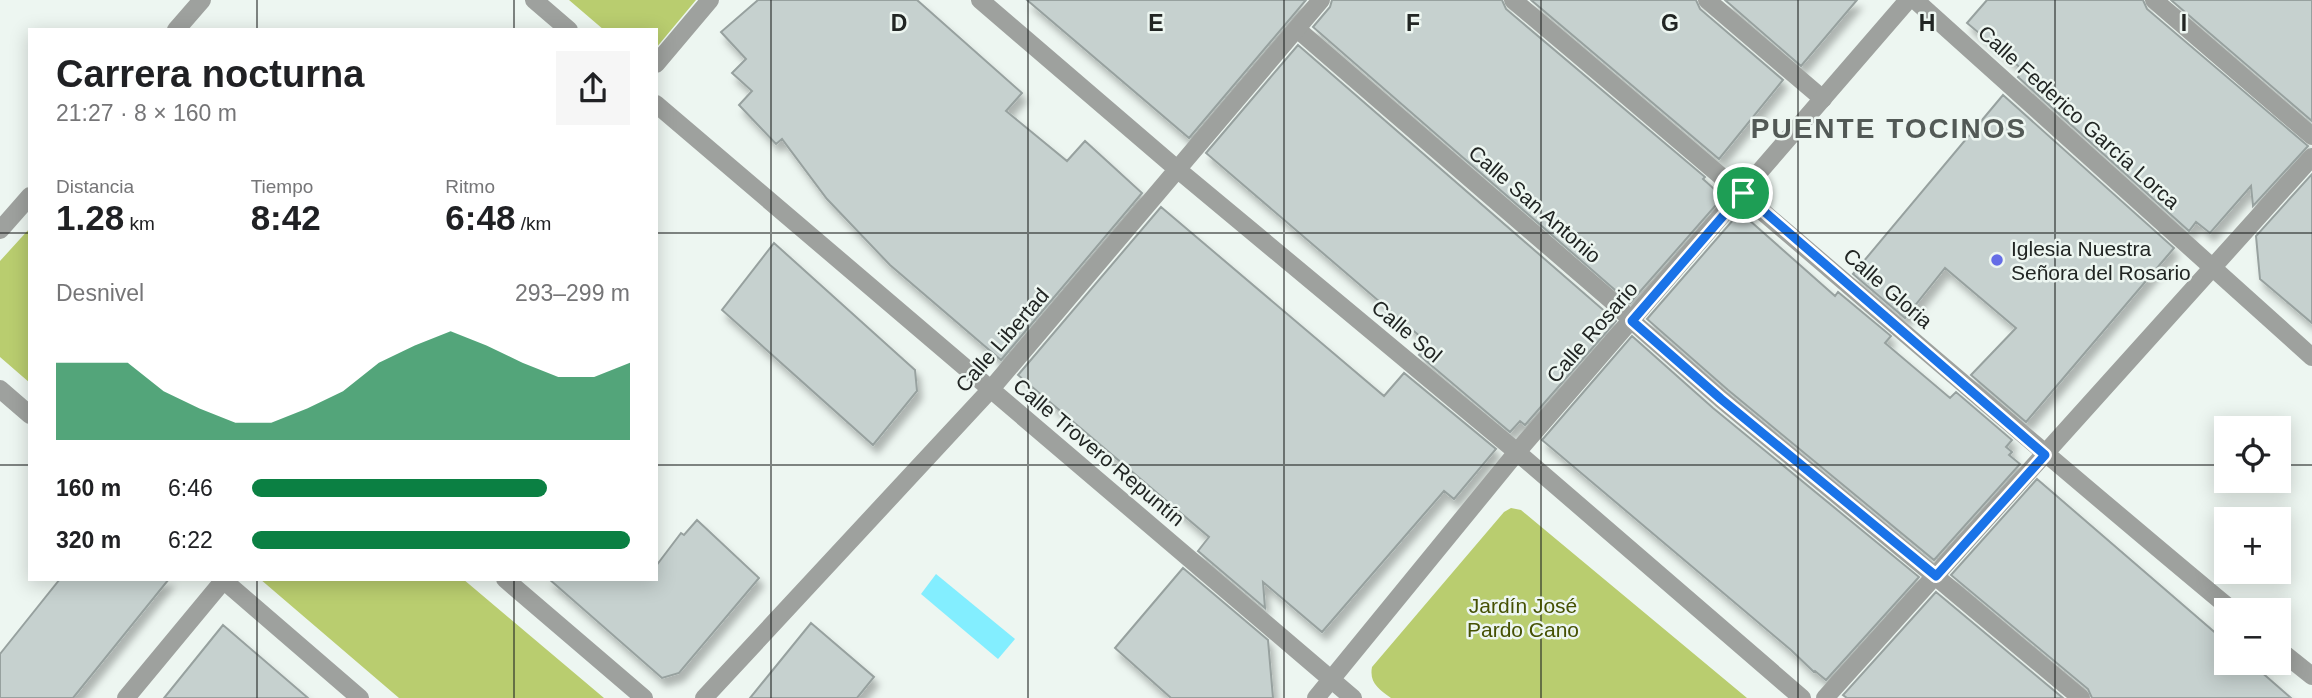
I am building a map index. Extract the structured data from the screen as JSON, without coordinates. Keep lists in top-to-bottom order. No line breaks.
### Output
{"streets":{"street":["Calle Federico García Lorca","Calle San Antonio","Calle Gloria","Calle Sol","Calle Rosario","Calle Libertad","Calle Trovero Repuntín"]},"crossings":[["Calle San Antonio","Calle Rosario"],["Calle San Antonio","Calle Libertad"],["Calle Gloria","Calle Rosario"],["Calle Sol","Calle Rosario"],["Calle Sol","Calle Libertad"],["Calle Rosario","Calle Trovero Repuntín"],["Calle Libertad","Calle Trovero Repuntín"]],"districts":["PUENTE TOCINOS"],"parks":["Jardín José Pardo Cano"],"places":["Iglesia Nuestra Señora del Rosario"],"page":{"heading":["Carrera nocturna","21:27 · 8 × 160 m"],"stats":[["Distancia","1.28 km"],["Tiempo","8:42"],["Ritmo","6:48 /km"]],"chart":["Desnivel","293–299 m"],"map_buttons":["+","−"],"list":[{"name":"160 m","note":"6:46"},{"name":"320 m","note":"6:22"}]},"grid":{"columns":["D","E","F","G","H","I"]}}
